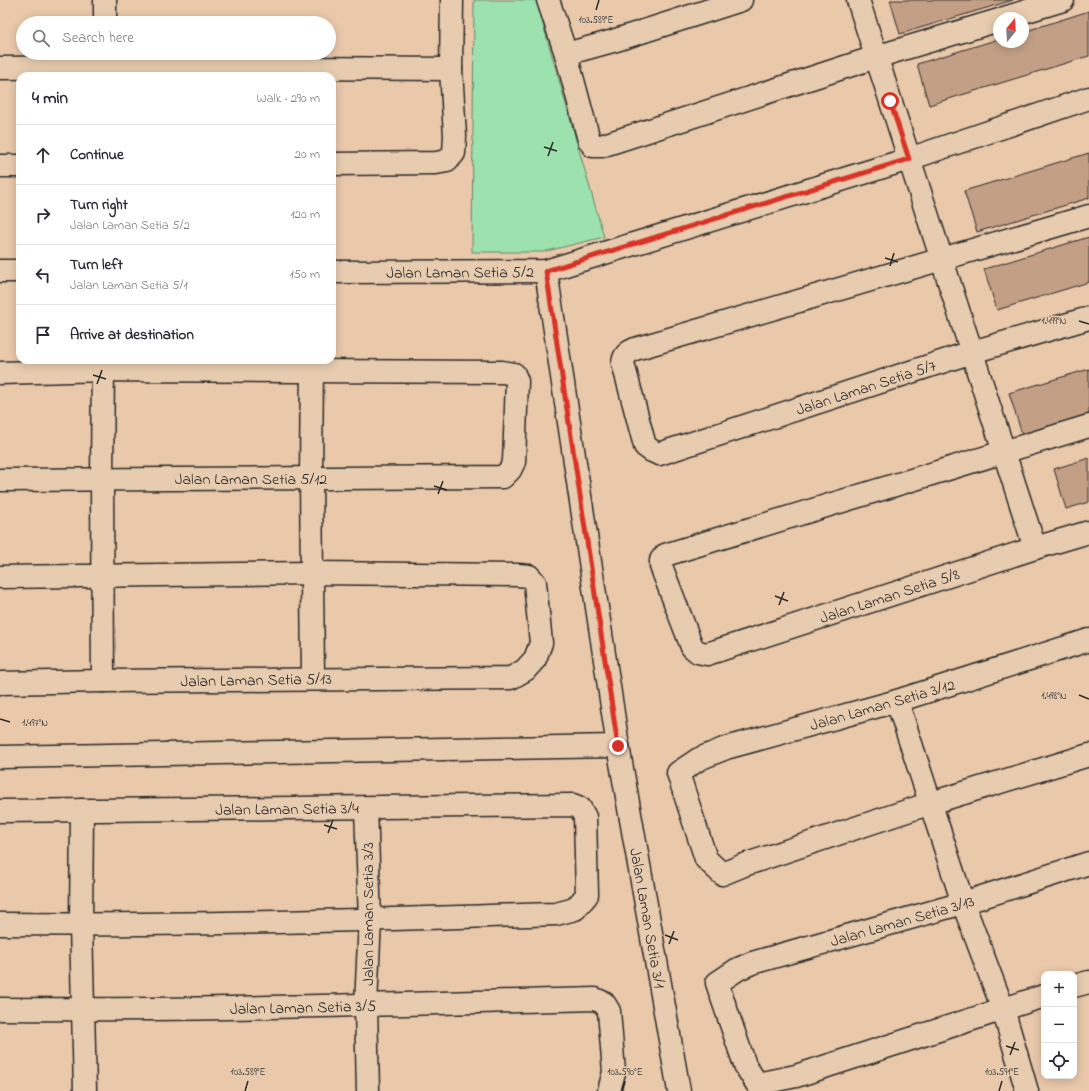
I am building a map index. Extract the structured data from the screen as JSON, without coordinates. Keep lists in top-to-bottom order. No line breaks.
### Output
{"streets":{"street":["Jalan Laman Setia 5/2","Jalan Laman Setia 5/7","Jalan Laman Setia 5/12","Jalan Laman Setia 5/8","Jalan Laman Setia 5/13","Jalan Laman Setia 3/12","Jalan Laman Setia 3/4","Jalan Laman Setia 3/3","Jalan Laman Setia 3/1","Jalan Laman Setia 3/13","Jalan Laman Setia 3/5"]},"crossings":[["Jalan Laman Setia 5/2","Jalan Laman Setia 3/1"],["Jalan Laman Setia 3/4","Jalan Laman Setia 3/3"],["Jalan Laman Setia 3/3","Jalan Laman Setia 3/5"]],"north":"top","page":{"search":"Search here","heading":["4 min","Walk · 290 m"],"list":[["Continue","20 m"],["Turn right","Jalan Laman Setia 5/2","120 m"],["Turn left","Jalan Laman Setia 5/1","150 m"],"Arrive at destination"],"map_buttons":["+","−"]},"coordinates":["103.589°E","1.499°N","1.498°N","1.497°N","103.590°E","103.591°E"]}
